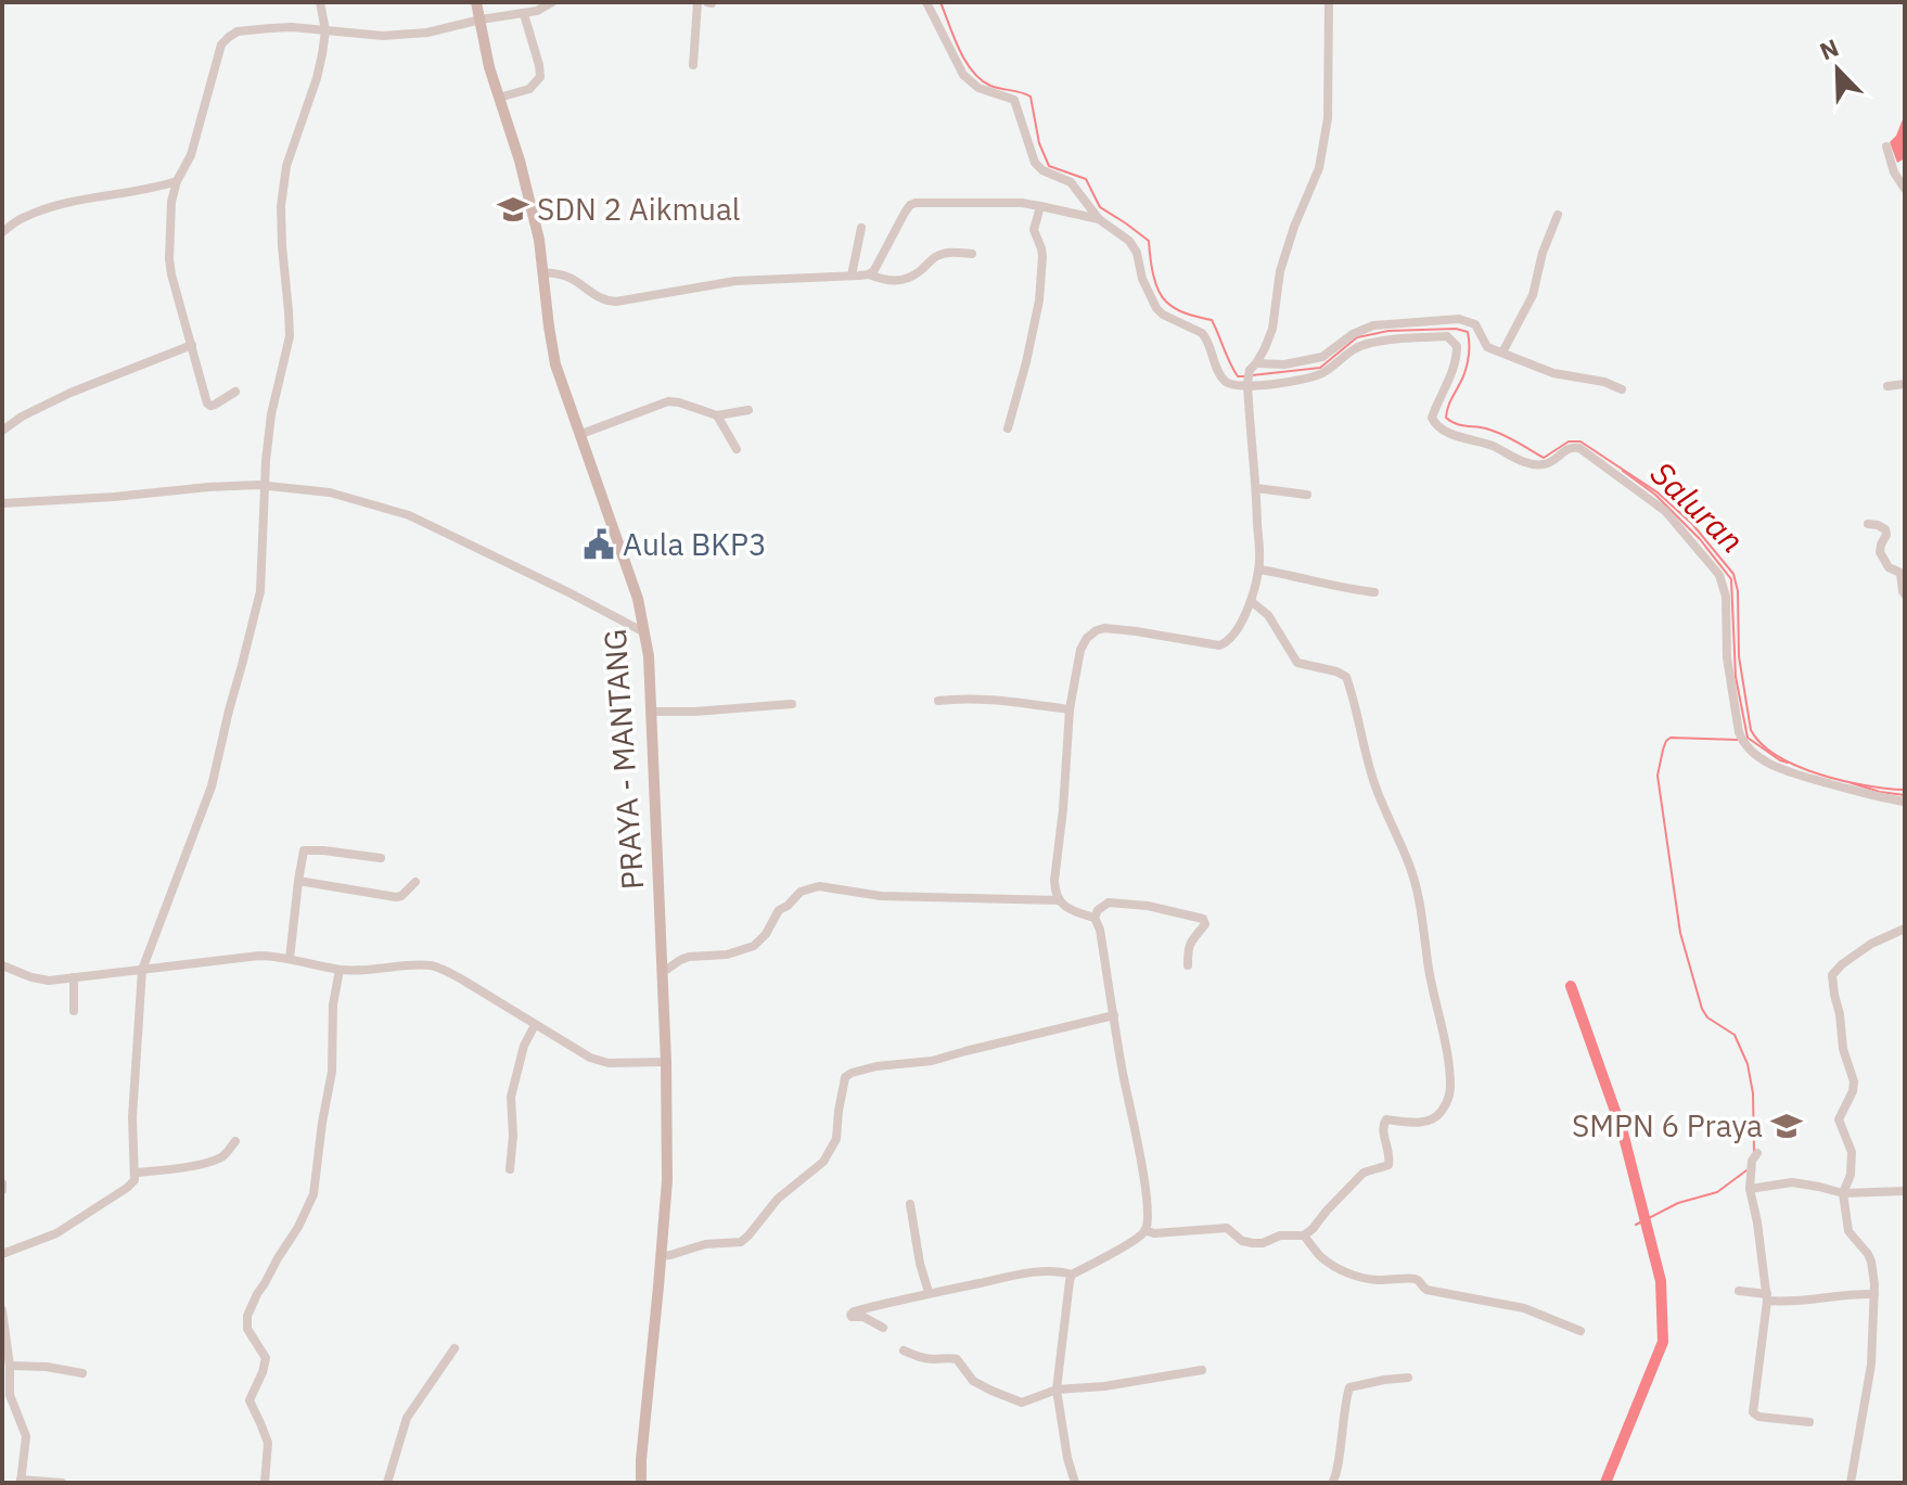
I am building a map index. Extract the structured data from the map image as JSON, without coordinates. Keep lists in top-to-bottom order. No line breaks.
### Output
{"streets":{"main road":["PRAYA - MANTANG"]},"water":["Saluran"],"places":{"school or university":["SDN 2 Aikmual","SMPN 6 Praya"],"public building":["Aula BKP3"]},"north":"top left"}
